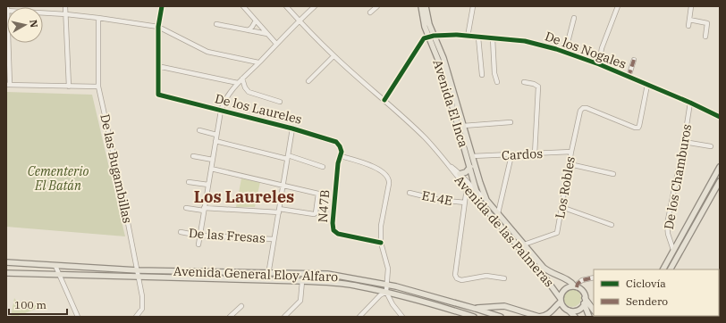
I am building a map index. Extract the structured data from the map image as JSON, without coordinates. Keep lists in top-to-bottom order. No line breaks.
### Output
{"streets":{"main road":["Avenida El Inca","Avenida de las Palmeras","Avenida General Eloy Alfaro"],"street":["De los Nogales","De los Laureles","Cardos","De las Bugambillas","De los Chamburos","Los Robles","E14E","N47B","De las Fresas"]},"crossings":[["De los Nogales","Avenida El Inca"],["De los Nogales","De los Chamburos"],["De los Nogales","Los Robles"],["Avenida El Inca","Cardos"],["Avenida El Inca","Avenida de las Palmeras"],["De los Laureles","N47B"],["Cardos","Los Robles"],["De las Bugambillas","Avenida General Eloy Alfaro"],["Los Robles","Avenida de las Palmeras"]],"districts":["Los Laureles"],"parks":["Cementerio El Batán"],"legend":["Ciclovía","Sendero"],"scale_bar":"100 m","north":"right"}
